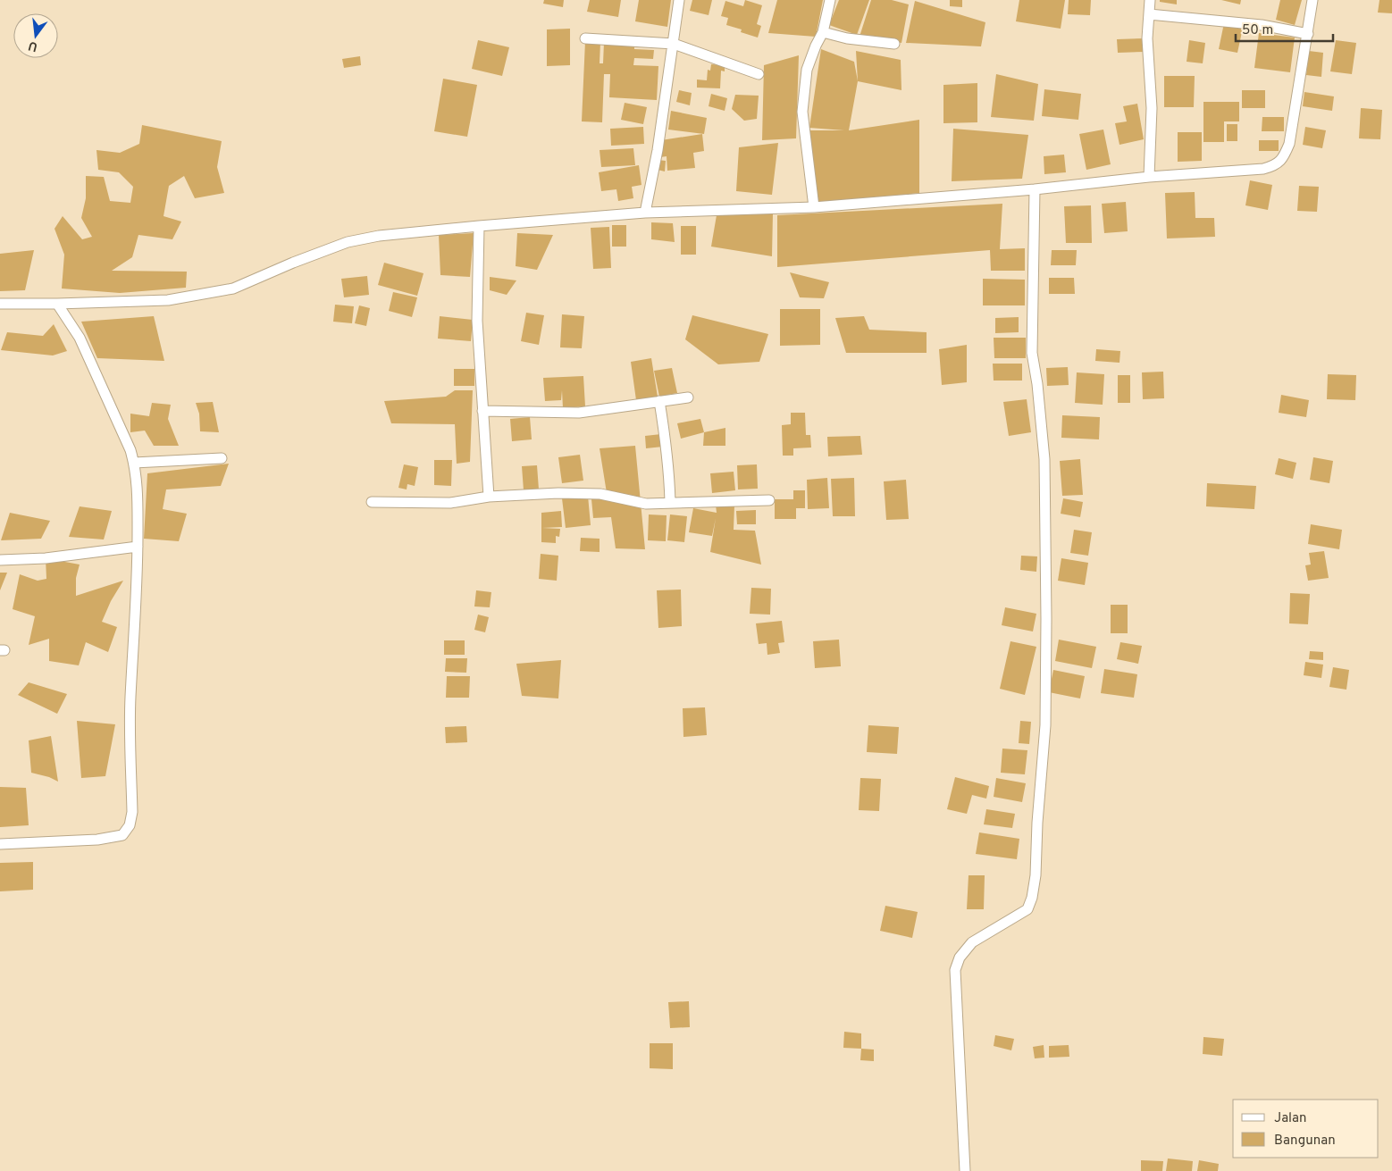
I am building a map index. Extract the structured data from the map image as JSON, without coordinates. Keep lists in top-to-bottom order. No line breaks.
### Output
{"legend":["Jalan","Bangunan"],"scale_bar":"50 m","north":"bottom"}
